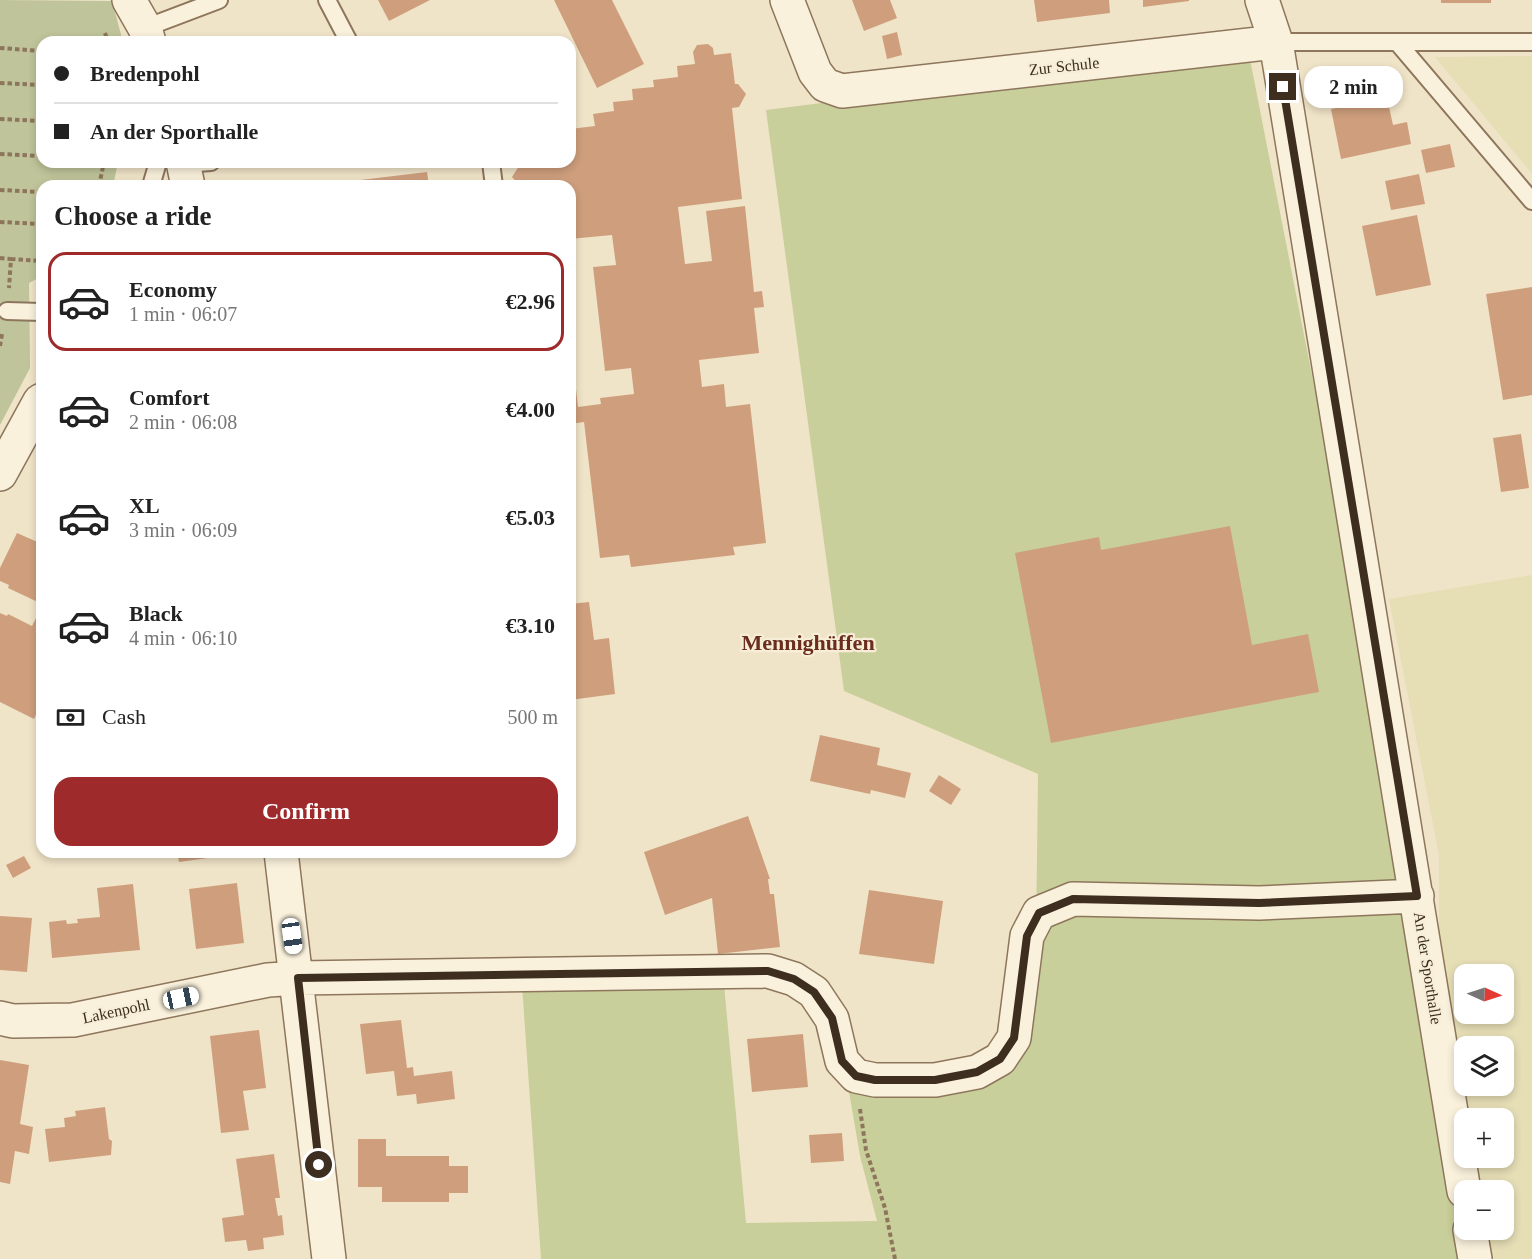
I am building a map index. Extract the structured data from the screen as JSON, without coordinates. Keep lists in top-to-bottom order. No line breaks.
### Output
{"streets":{"street":["Zur Schule","An der Sporthalle","Lakenpohl"]},"crossings":[["Zur Schule","An der Sporthalle"]],"districts":["Mennighüffen"],"north":"right","page":{"banner":["Bredenpohl","An der Sporthalle"],"bubble":"2 min","heading":"Choose a ride","list":[{"name":"Economy","note":"1 min · 06:07","value":"€2.96"},{"name":"Comfort","note":"2 min · 06:08","value":"€4.00"},{"name":"XL","note":"3 min · 06:09","value":"€5.03"},{"name":"Black","note":"4 min · 06:10","value":"€3.10"}],"pay":["Cash","500 m"],"buttons":"Confirm","map_buttons":["+","−"]}}
